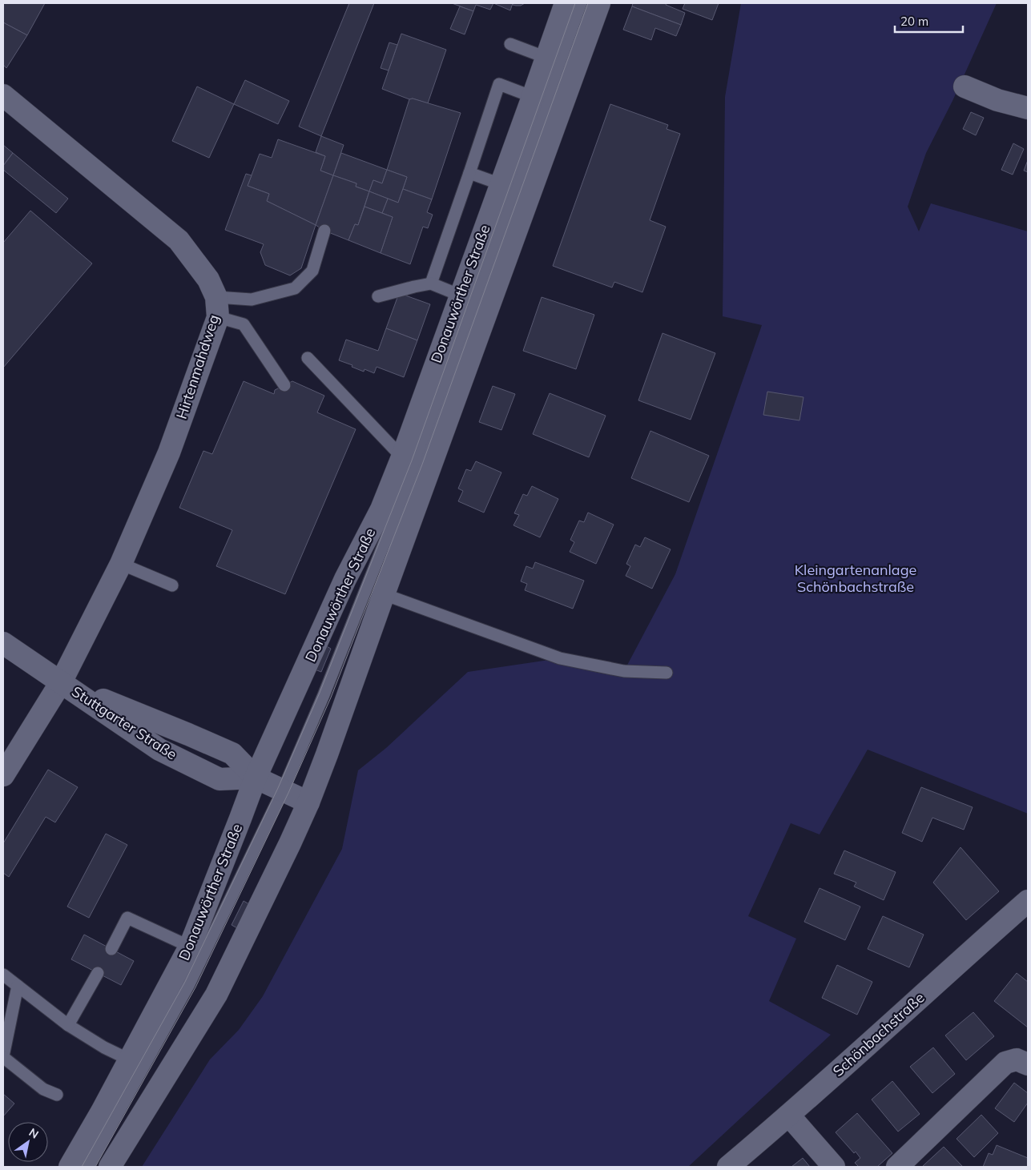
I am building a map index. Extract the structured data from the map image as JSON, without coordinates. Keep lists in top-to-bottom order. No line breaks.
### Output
{"streets":{"main road":["Donauwörther Straße","Hirtenmahdweg","Stuttgarter Straße","Schönbachstraße"]},"crossings":[["Donauwörther Straße","Stuttgarter Straße"],["Hirtenmahdweg","Stuttgarter Straße"]],"parks":["Kleingartenanlage Schönbachstraße"],"scale_bar":"20 m","north":"top right"}
